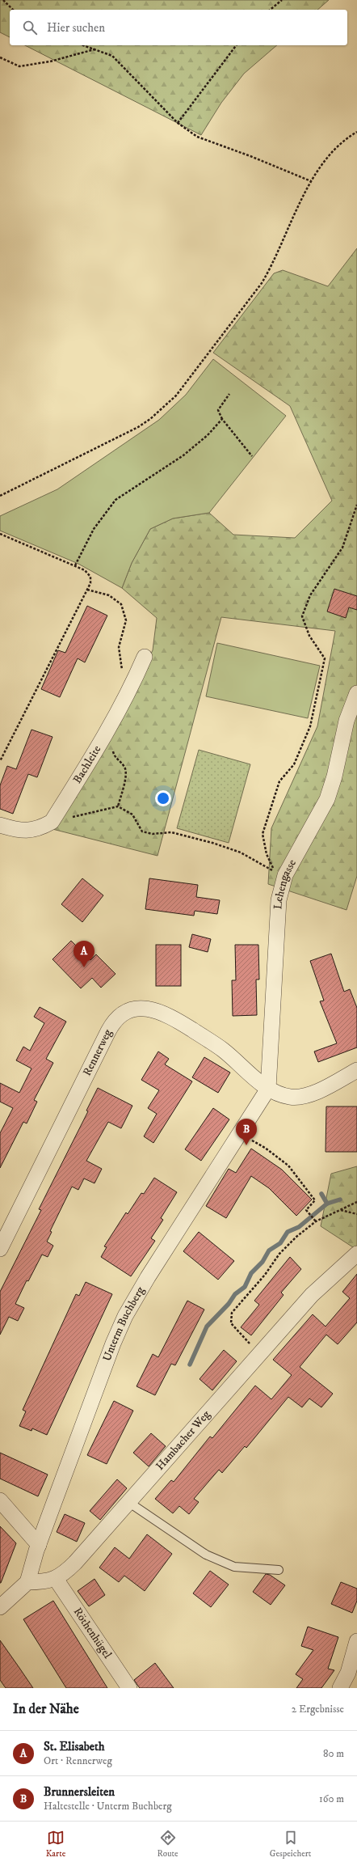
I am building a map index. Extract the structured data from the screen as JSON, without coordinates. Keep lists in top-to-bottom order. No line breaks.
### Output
{"streets":{"street":["Bachleite","Lehengasse","Rennerweg","Unterm Buchberg","Hambacher Weg","Röthenhügel"]},"crossings":[["Lehengasse","Rennerweg"],["Lehengasse","Unterm Buchberg"],["Rennerweg","Unterm Buchberg"],["Unterm Buchberg","Hambacher Weg"],["Hambacher Weg","Röthenhügel"]],"page":{"search":"Hier suchen","pins":["A","B"],"heading":["In der Nähe","2 Ergebnisse"],"list":[{"mark":"A","name":"St. Elisabeth","note":"Ort · Rennerweg","value":"80 m"},{"mark":"B","name":"Brunnersleiten","note":"Haltestelle · Unterm Buchberg","value":"160 m"}],"nav":["Karte","Route","Gespeichert"]}}
